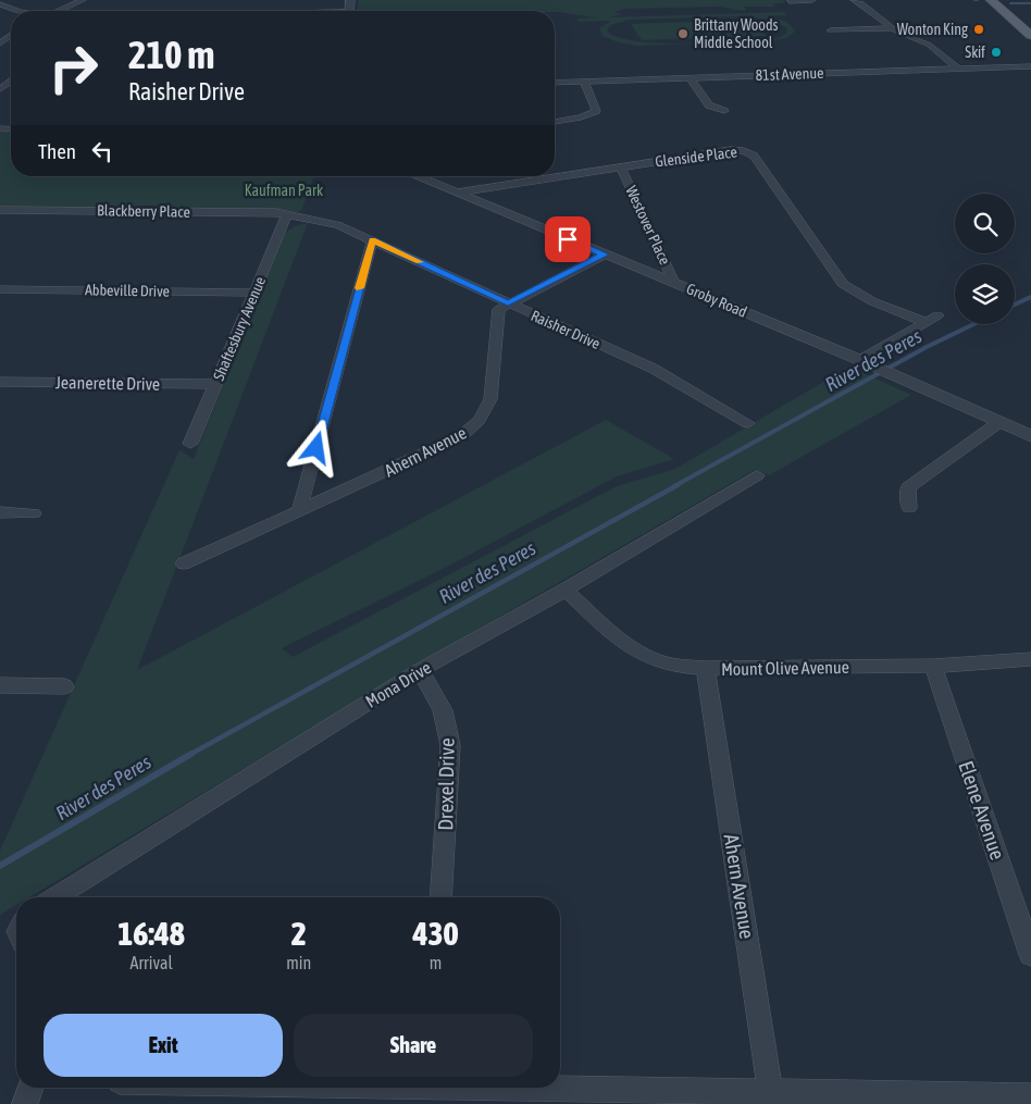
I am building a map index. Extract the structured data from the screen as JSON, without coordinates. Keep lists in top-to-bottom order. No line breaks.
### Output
{"streets":{"street":["81st Avenue","Glenside Place","Blackberry Place","Westover Place","Abbeville Drive","Groby Road","Shaftesbury Avenue","Raisher Drive","Jeanerette Drive","Ahern Avenue","Mount Olive Avenue","Mona Drive","Drexel Drive","Elene Avenue"]},"crossings":[["Glenside Place","Westover Place"],["Glenside Place","Groby Road"],["Blackberry Place","Shaftesbury Avenue"],["Blackberry Place","Raisher Drive"],["Westover Place","Groby Road"],["Abbeville Drive","Shaftesbury Avenue"],["Shaftesbury Avenue","Raisher Drive"],["Shaftesbury Avenue","Jeanerette Drive"],["Raisher Drive","Ahern Avenue"],["Ahern Avenue","Mount Olive Avenue"],["Mount Olive Avenue","Mona Drive"],["Mount Olive Avenue","Elene Avenue"],["Mona Drive","Drexel Drive"]],"water":["River des Peres"],"parks":["Kaufman Park"],"places":["Wonton King","Brittany Woods Middle School","Skif"],"page":{"turn":["210 m","Raisher Drive"],"then":"Then","eta":["16:48","Arrival","2","min","430","m"],"buttons":["Exit","Share"]}}
